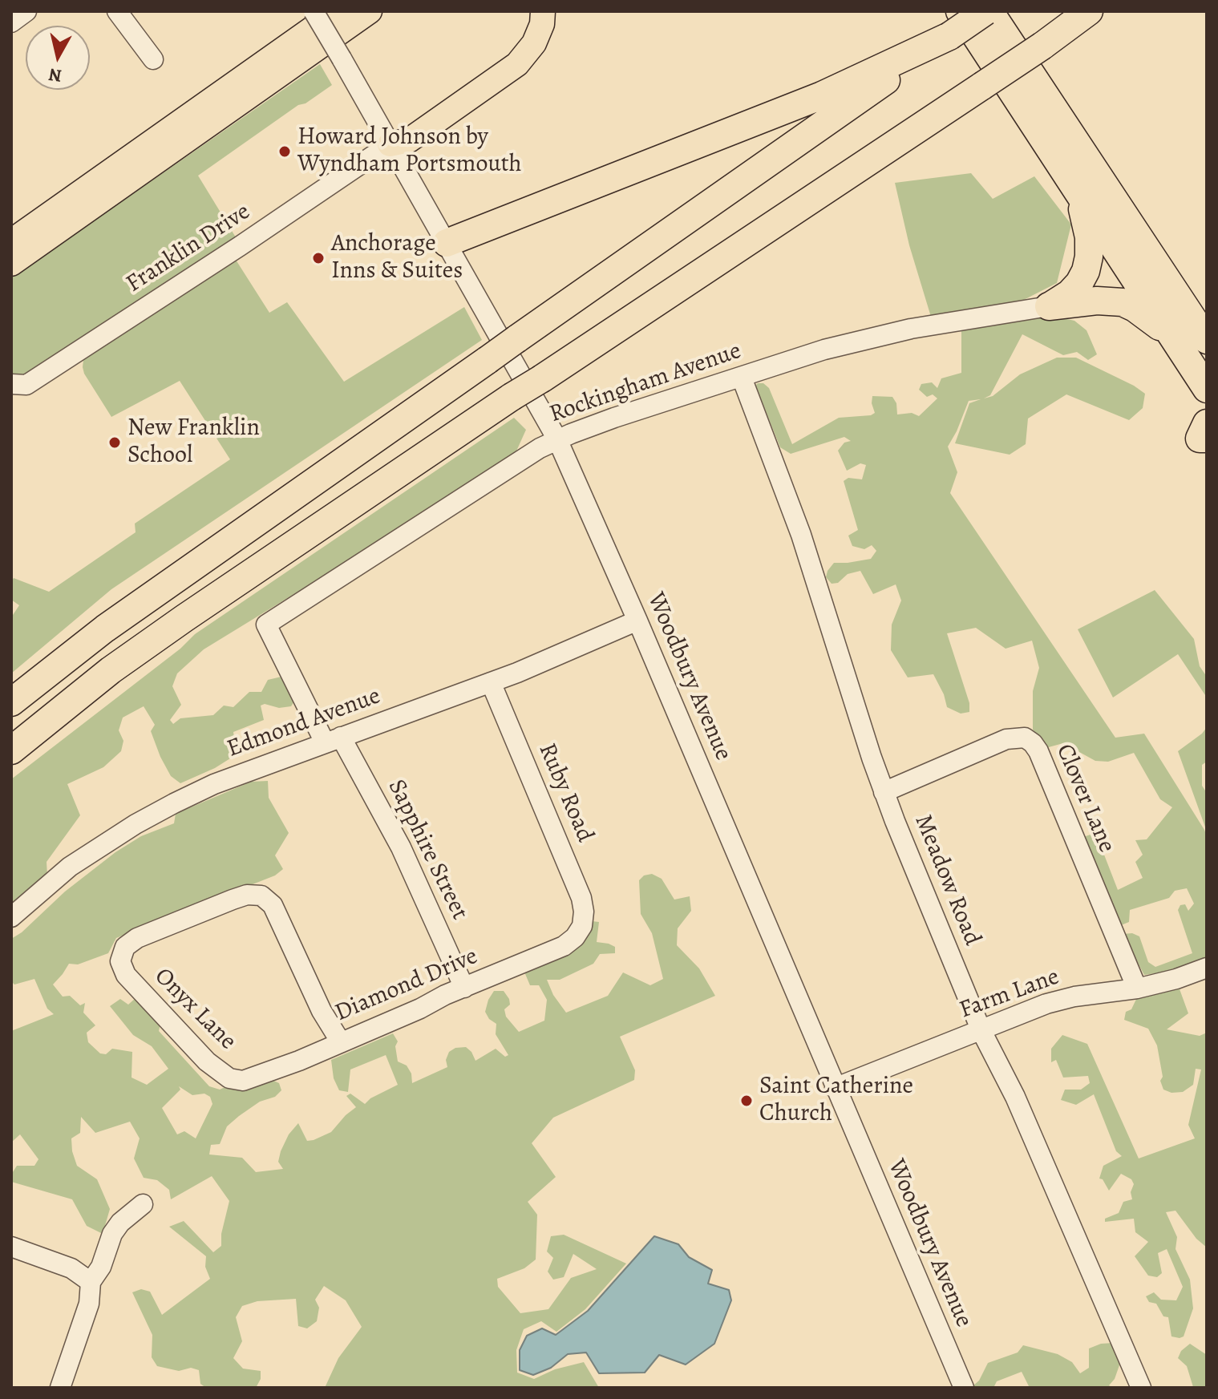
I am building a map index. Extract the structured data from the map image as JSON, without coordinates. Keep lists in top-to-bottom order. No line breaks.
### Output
{"streets":{"street":["Franklin Drive","Rockingham Avenue","Woodbury Avenue","Edmond Avenue","Ruby Road","Clover Lane","Sapphire Street","Meadow Road","Diamond Drive","Farm Lane","Onyx Lane"]},"crossings":[["Franklin Drive","Woodbury Avenue"],["Rockingham Avenue","Woodbury Avenue"],["Rockingham Avenue","Sapphire Street"],["Rockingham Avenue","Meadow Road"],["Woodbury Avenue","Edmond Avenue"],["Woodbury Avenue","Farm Lane"],["Edmond Avenue","Ruby Road"],["Edmond Avenue","Sapphire Street"],["Ruby Road","Diamond Drive"],["Clover Lane","Meadow Road"],["Clover Lane","Farm Lane"],["Sapphire Street","Diamond Drive"],["Meadow Road","Farm Lane"],["Diamond Drive","Onyx Lane"]],"places":["Howard Johnson by Wyndham Portsmouth","Anchorage Inns & Suites","New Franklin School","Saint Catherine Church"],"north":"bottom"}
